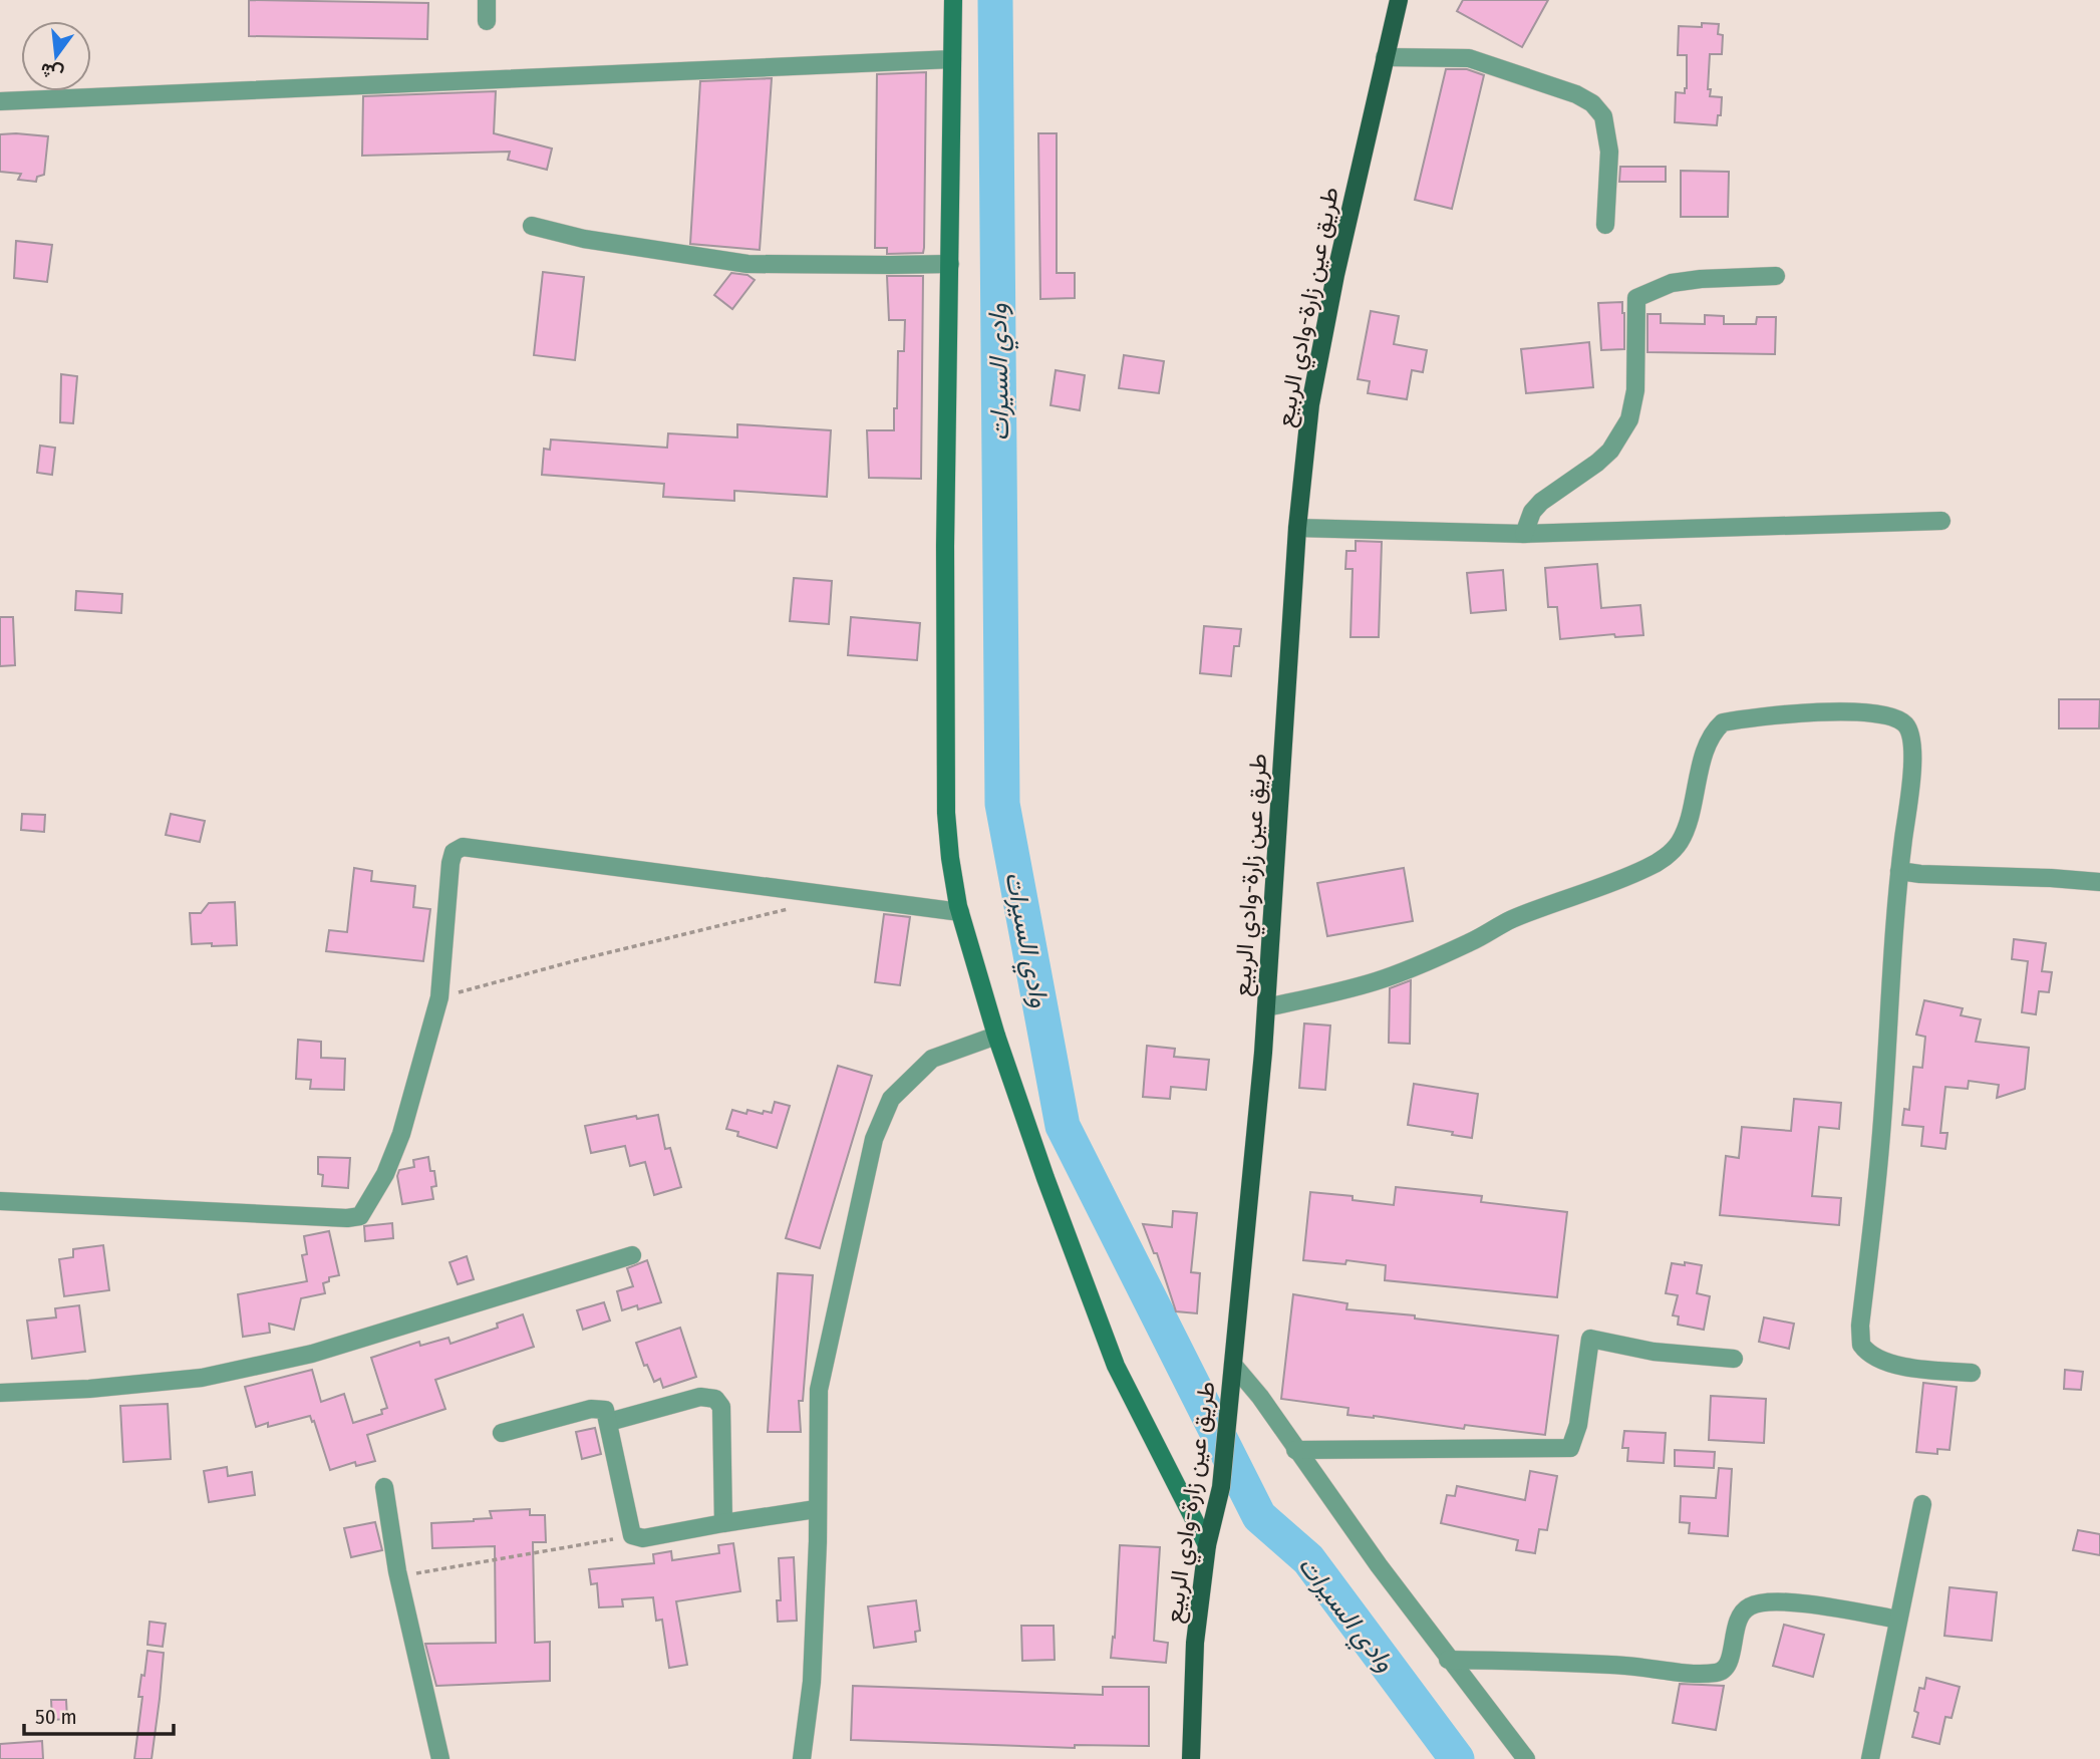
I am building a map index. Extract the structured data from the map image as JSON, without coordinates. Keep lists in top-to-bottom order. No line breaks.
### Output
{"streets":{"main road":["طريق عين زارة-وادي الربيع"]},"water":["وادي السيرات"],"scale_bar":"50 m","north":"bottom"}
